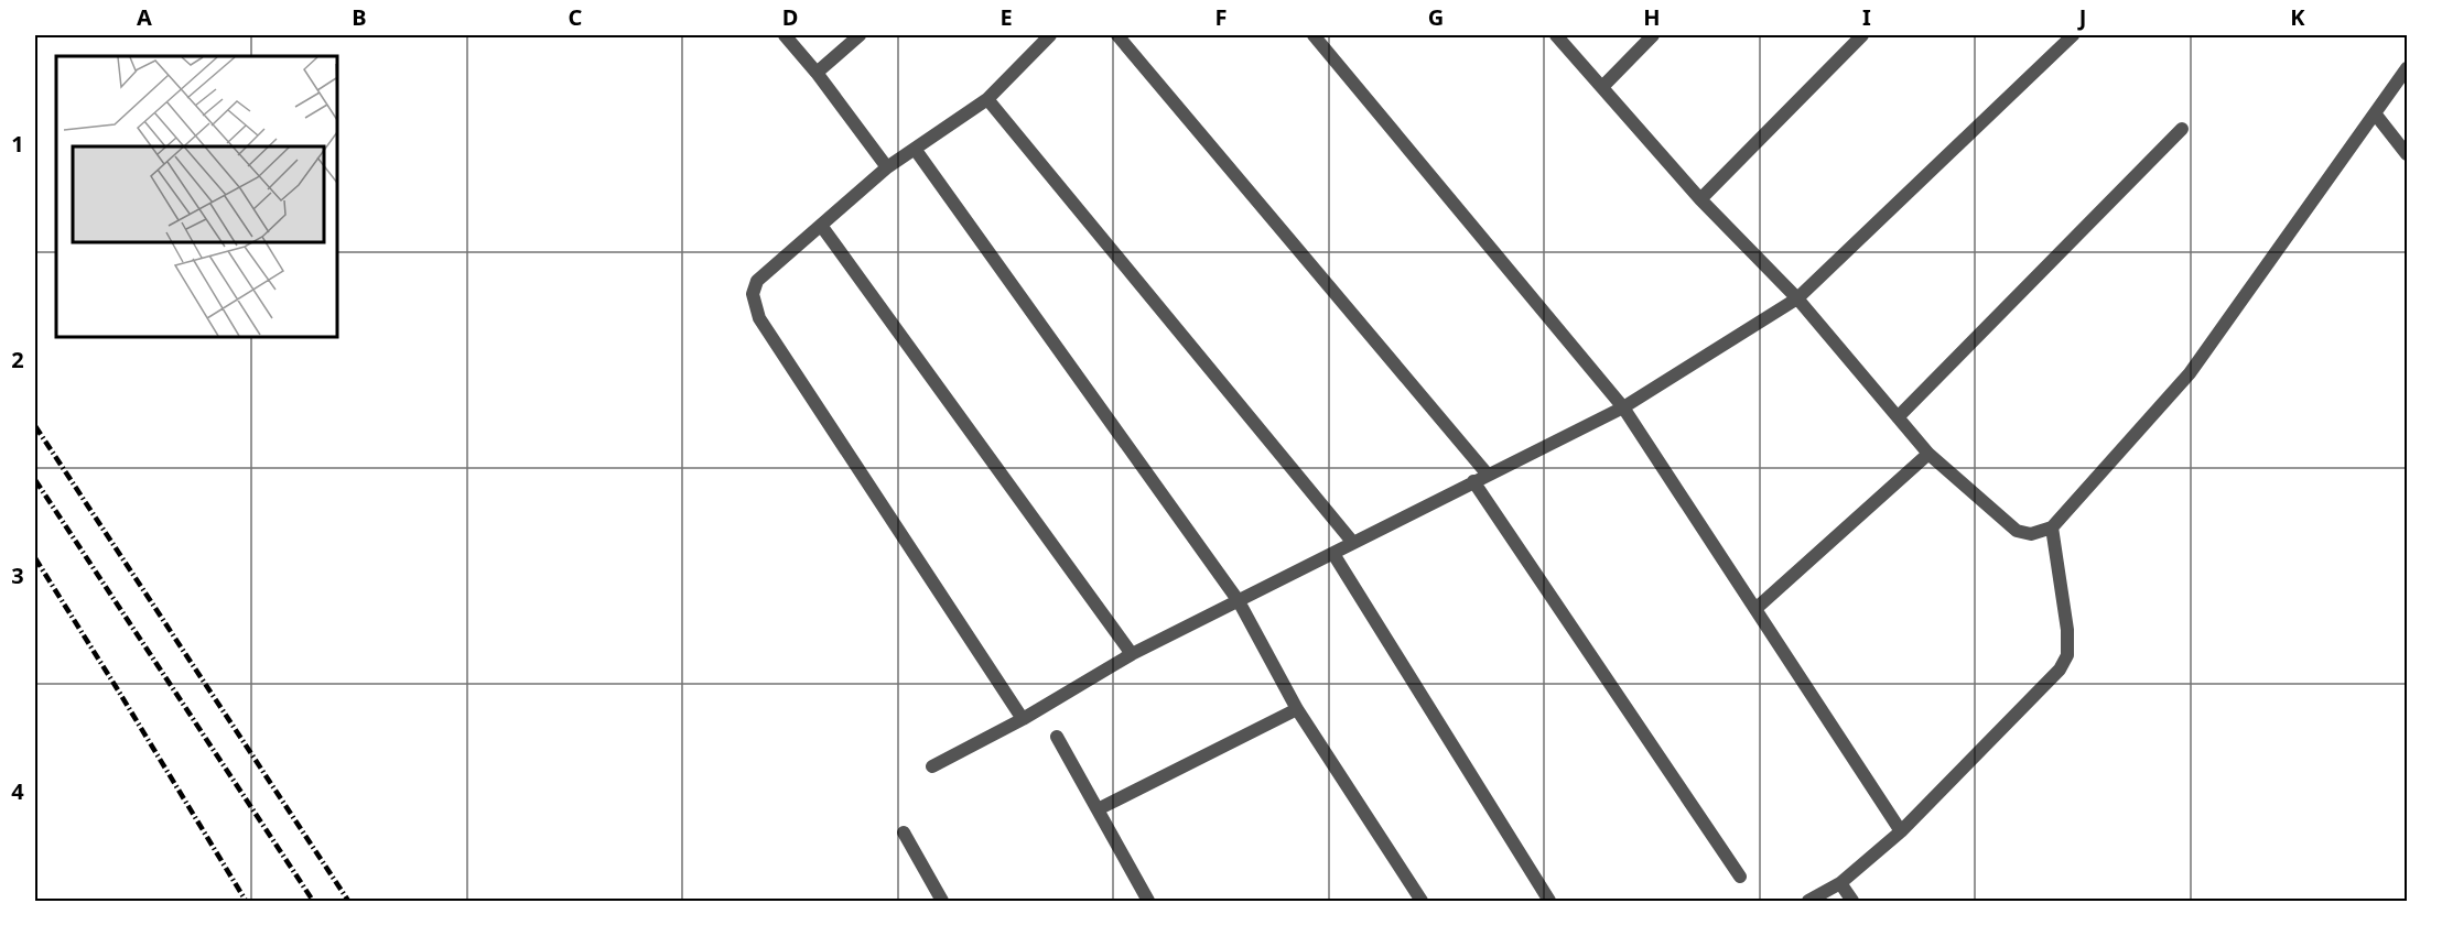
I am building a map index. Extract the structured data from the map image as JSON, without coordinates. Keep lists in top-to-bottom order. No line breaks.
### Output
{"grid":{"columns":["A","B","C","D","E","F","G","H","I","J","K"],"rows":["1","2","3","4"]}}
